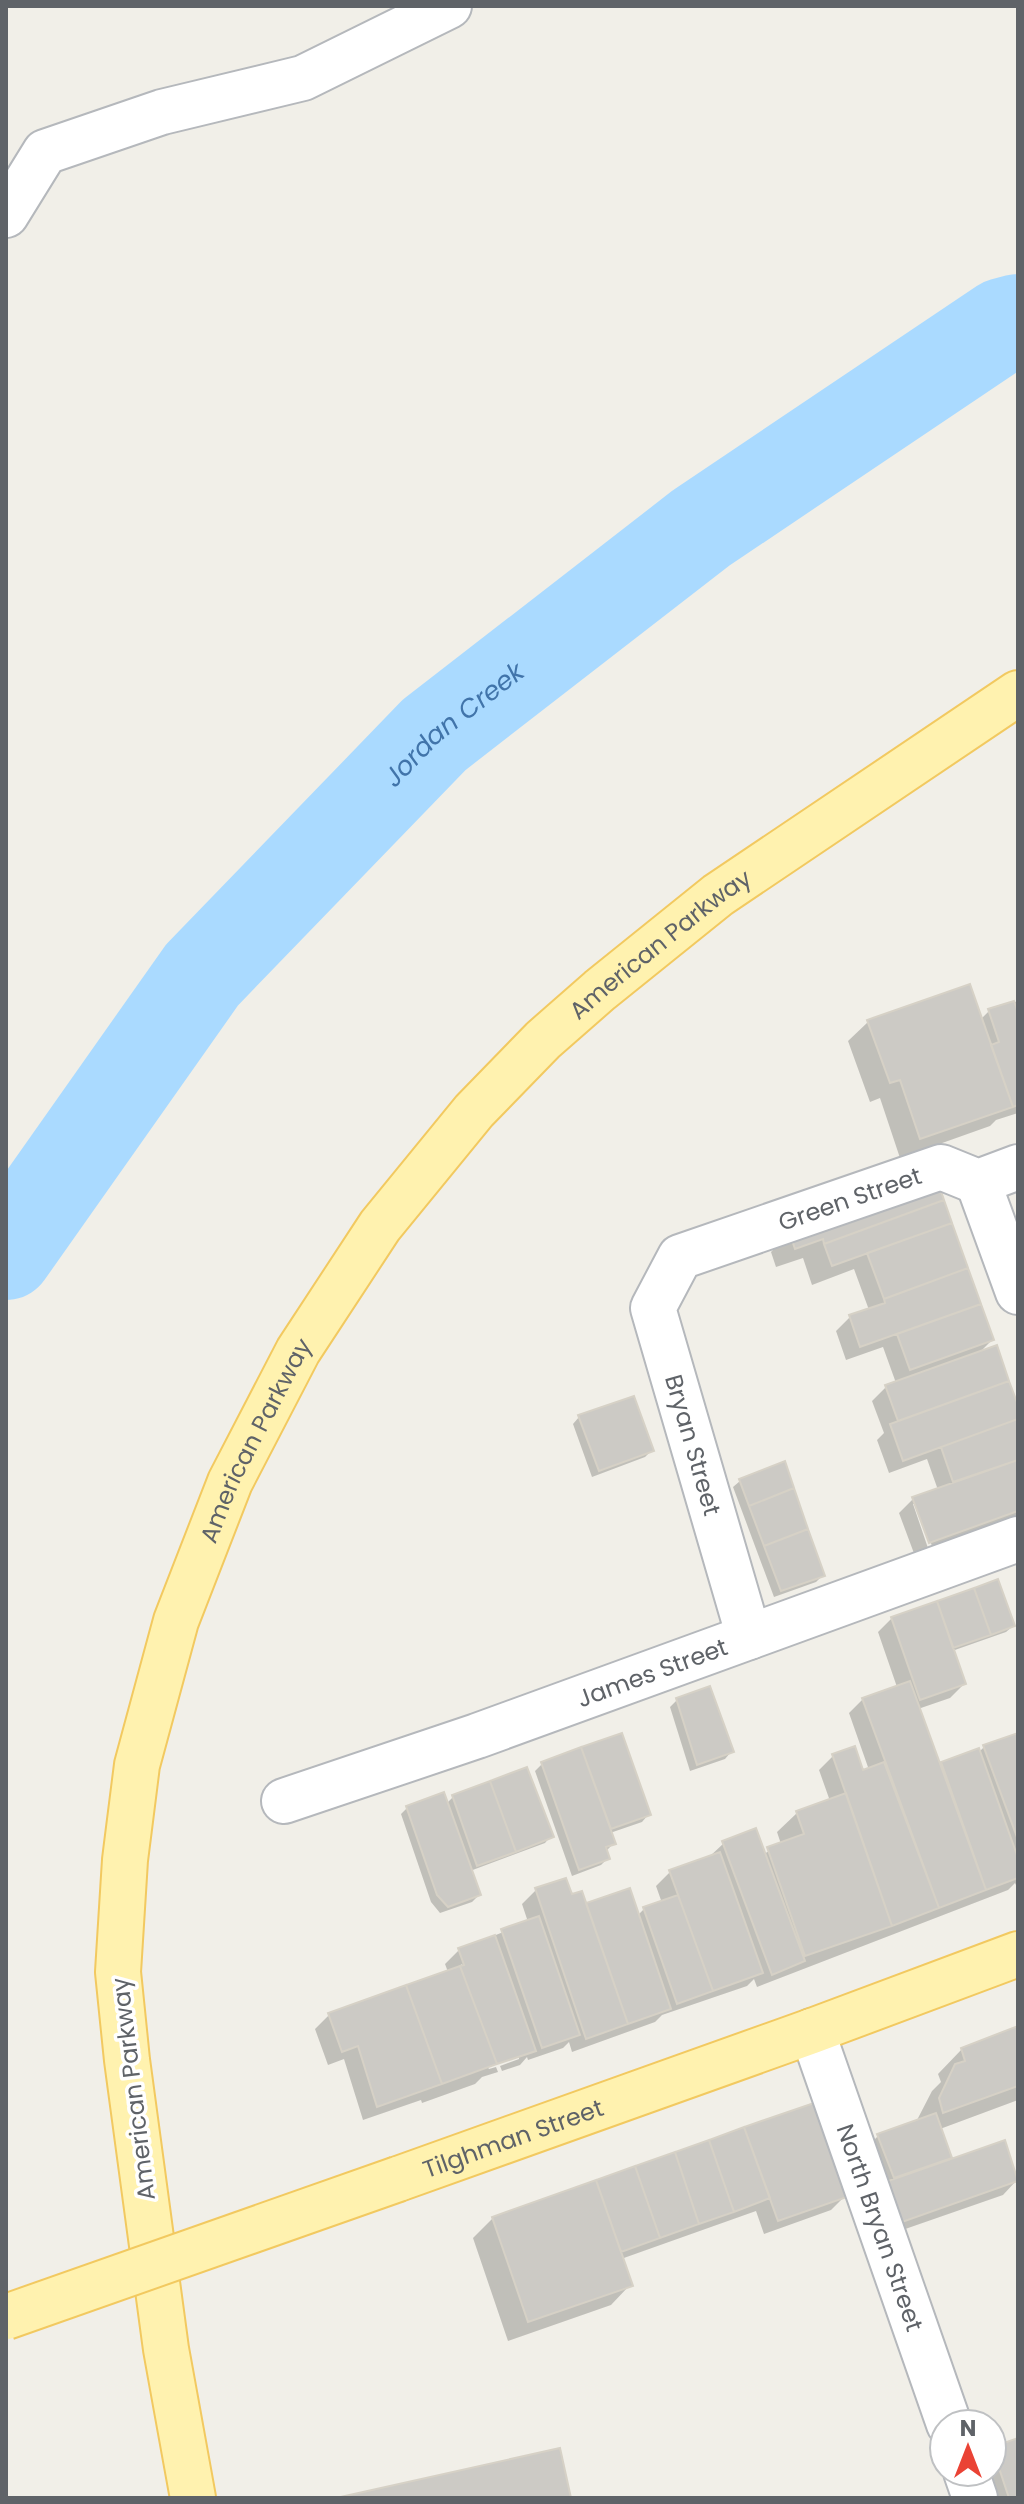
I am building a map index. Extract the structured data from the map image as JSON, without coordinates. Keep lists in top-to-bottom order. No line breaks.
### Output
{"streets":{"main road":["American Parkway","Tilghman Street"],"street":["Green Street","Bryan Street","James Street","North Bryan Street"]},"crossings":[["Green Street","Bryan Street"],["Bryan Street","James Street"],["Tilghman Street","North Bryan Street"]],"water":["Jordan Creek"],"north":"top"}
